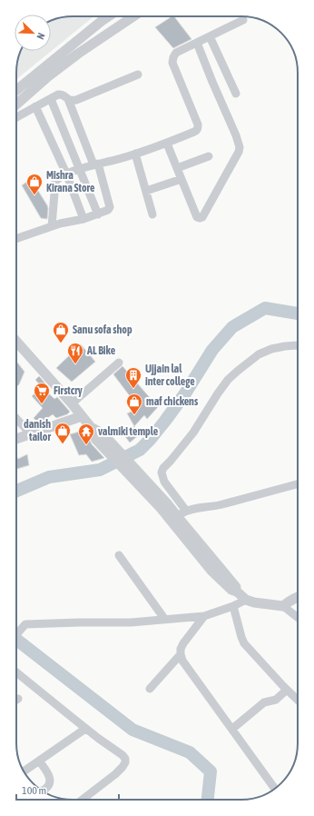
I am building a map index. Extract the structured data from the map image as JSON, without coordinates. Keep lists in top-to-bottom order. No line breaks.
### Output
{"places":{"shop":["Mishra Kirana Store","Sanu sofa shop","maf chickens","danish tailor"],"restaurant":["AL Bike"],"building":["Ujjain lal inter college"],"supermarket":["Firstcry"],"temple":["valmiki temple"]},"scale_bar":"100 m","north":"bottom right"}
